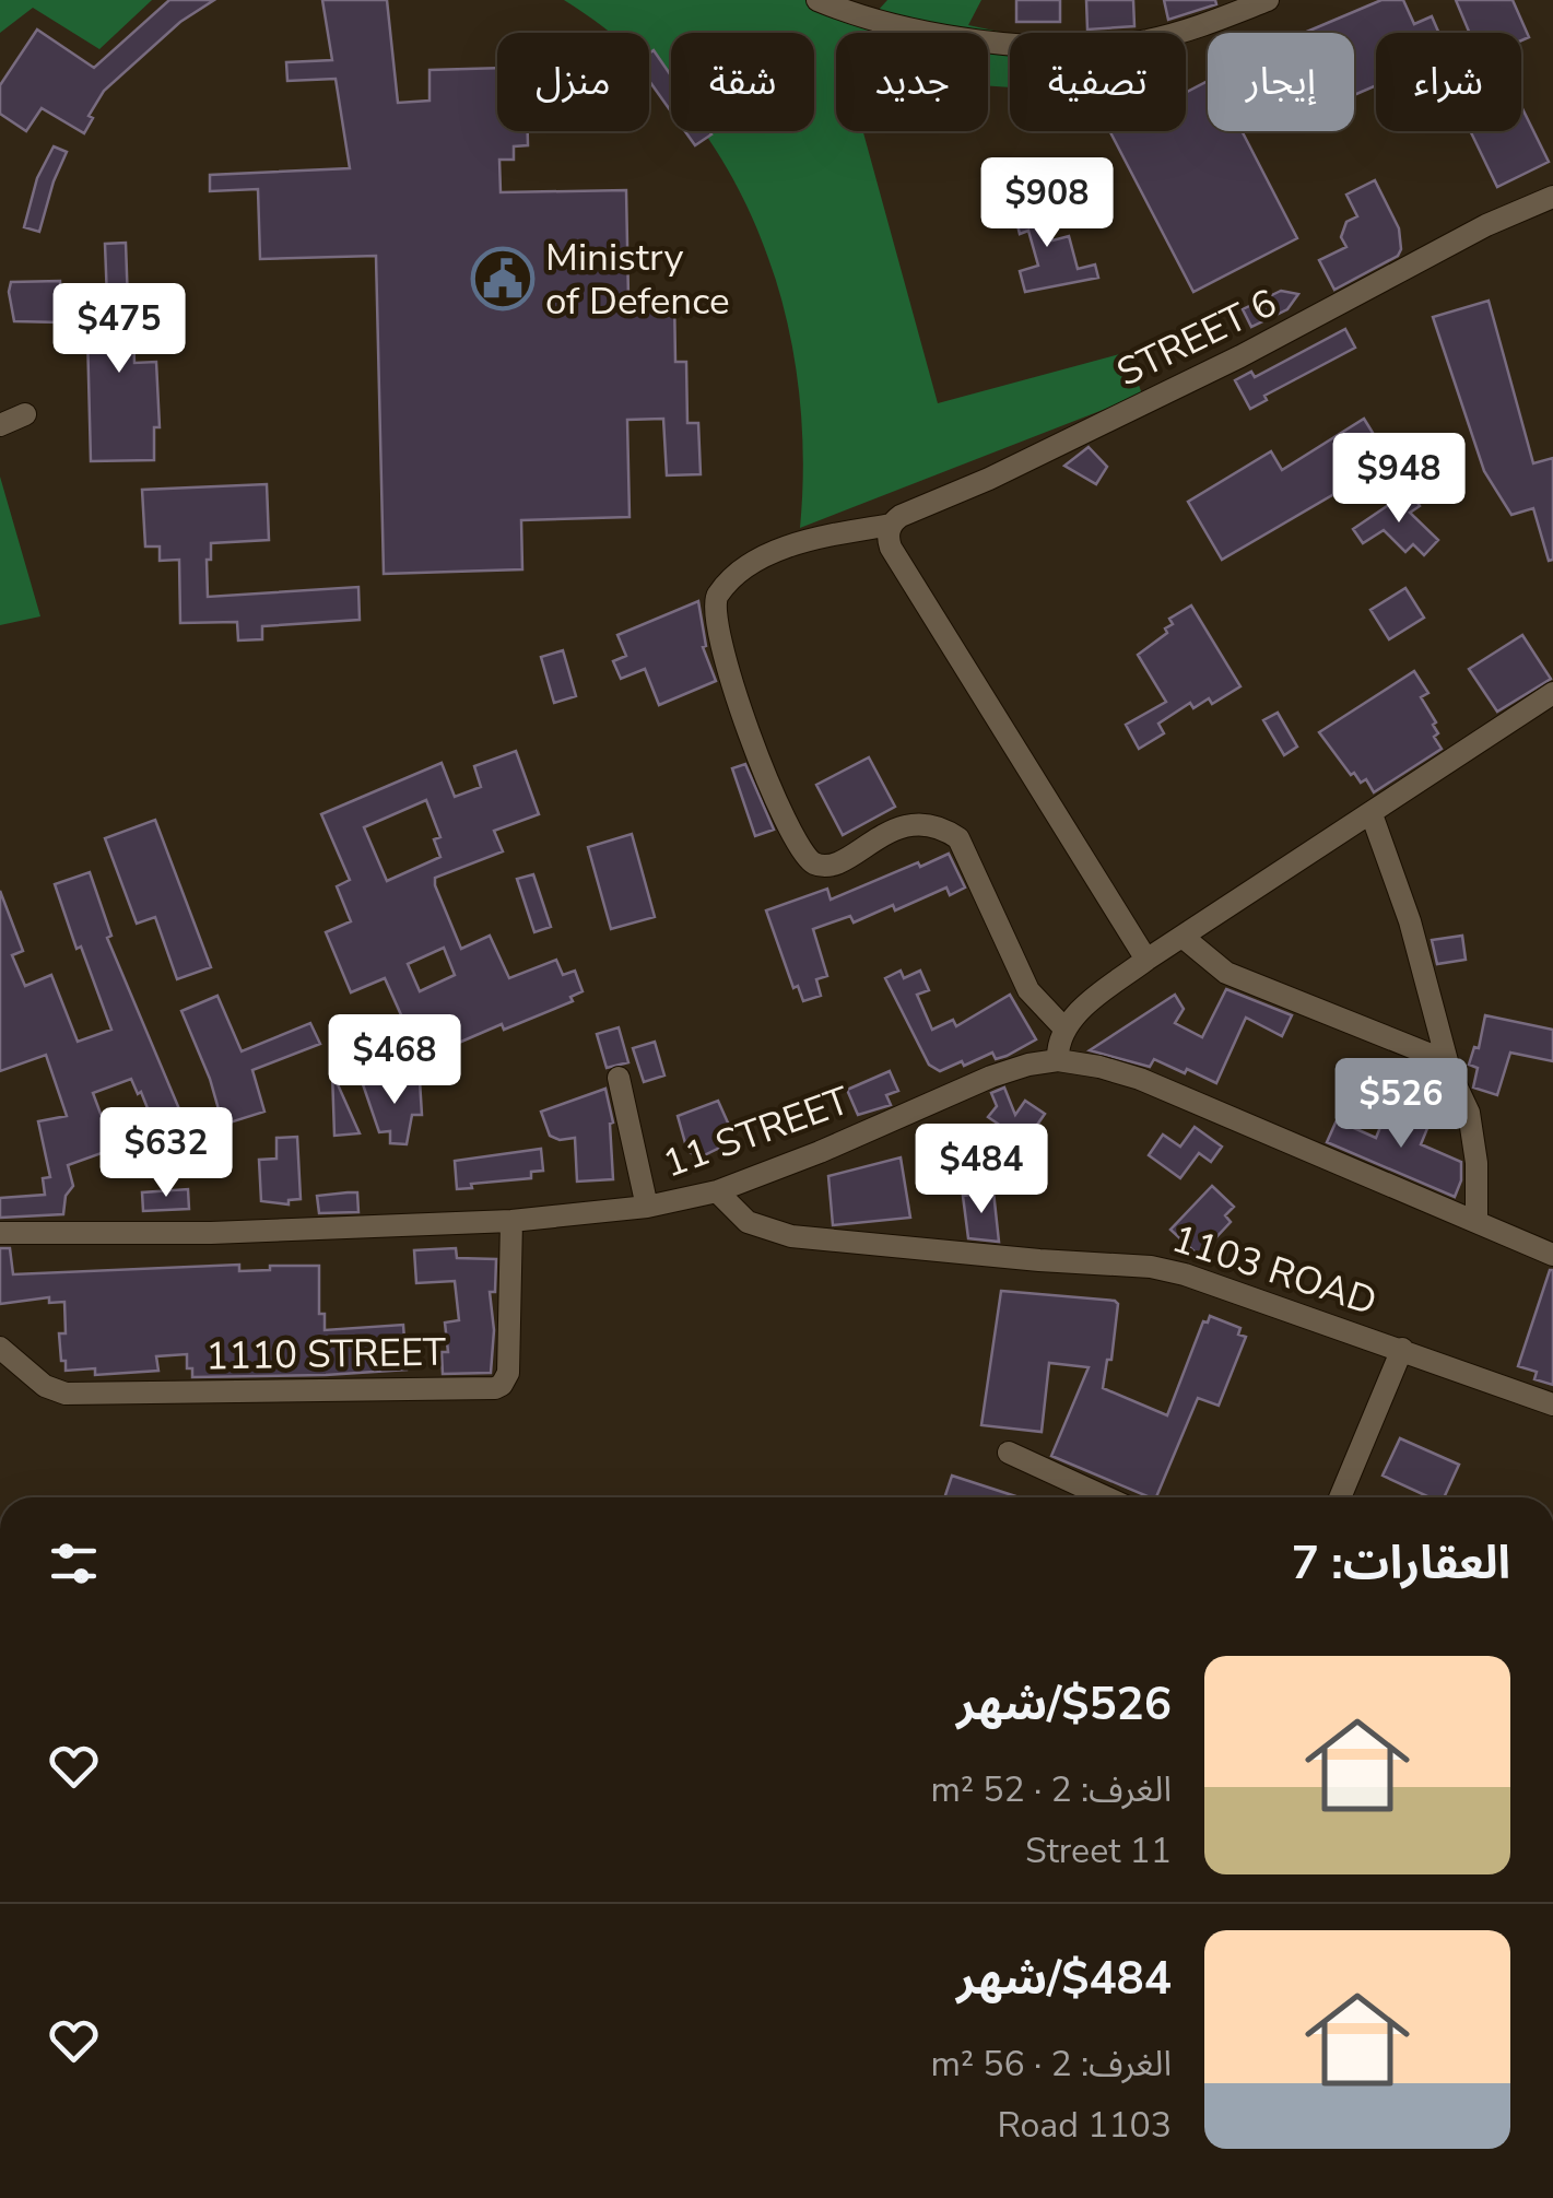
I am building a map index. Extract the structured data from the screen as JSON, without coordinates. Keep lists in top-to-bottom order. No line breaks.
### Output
{"streets":{"street":["STREET 6","11 STREET","1103 ROAD","1110 STREET"]},"crossings":[["11 STREET","1103 ROAD"],["11 STREET","1110 STREET"]],"places":{"public building":["Ministry of Defence"]},"page":{"chip":["شراء","إيجار","تصفية","جديد","شقة","منزل"],"price":["$908","$475","$948","$468","$526","$632","$484"],"heading":"العقارات: 7","list":[{"name":"$526/شهر","note":"الغرف: 2 · 52 m² · 11 Street"},{"name":"$484/شهر","note":"الغرف: 2 · 56 m² · 1103 Road"}]}}
